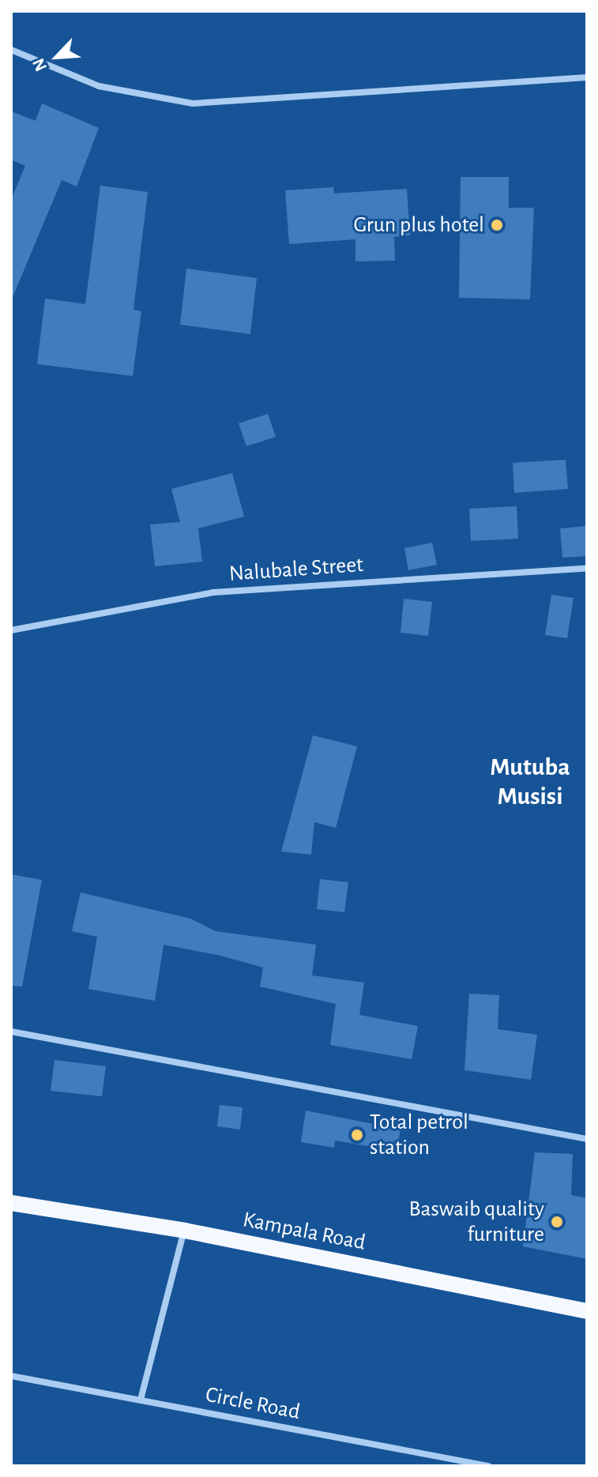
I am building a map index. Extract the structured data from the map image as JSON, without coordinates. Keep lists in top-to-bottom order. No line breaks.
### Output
{"streets":{"main road":["Kampala Road"],"street":["Nalubale Street","Circle Road"]},"districts":["Mutuba Musisi"],"places":["Grun plus hotel","Total petrol station","Baswaib quality furniture"],"north":"bottom left"}
